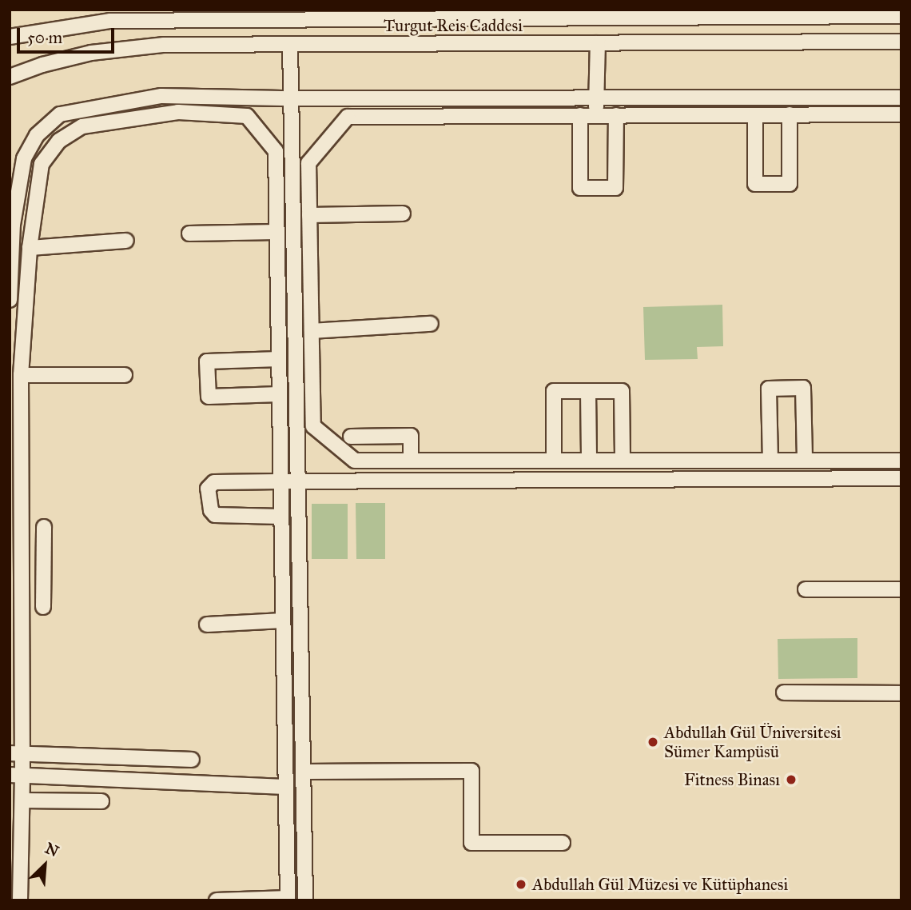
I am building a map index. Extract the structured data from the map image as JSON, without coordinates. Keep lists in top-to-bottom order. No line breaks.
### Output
{"streets":{"street":["Turgut Reis Caddesi"]},"places":["Abdullah Gül Üniversitesi Sümer Kampüsü","Fitness Binası","Abdullah Gül Müzesi ve Kütüphanesi"],"scale_bar":"50 m","north":"top right"}
